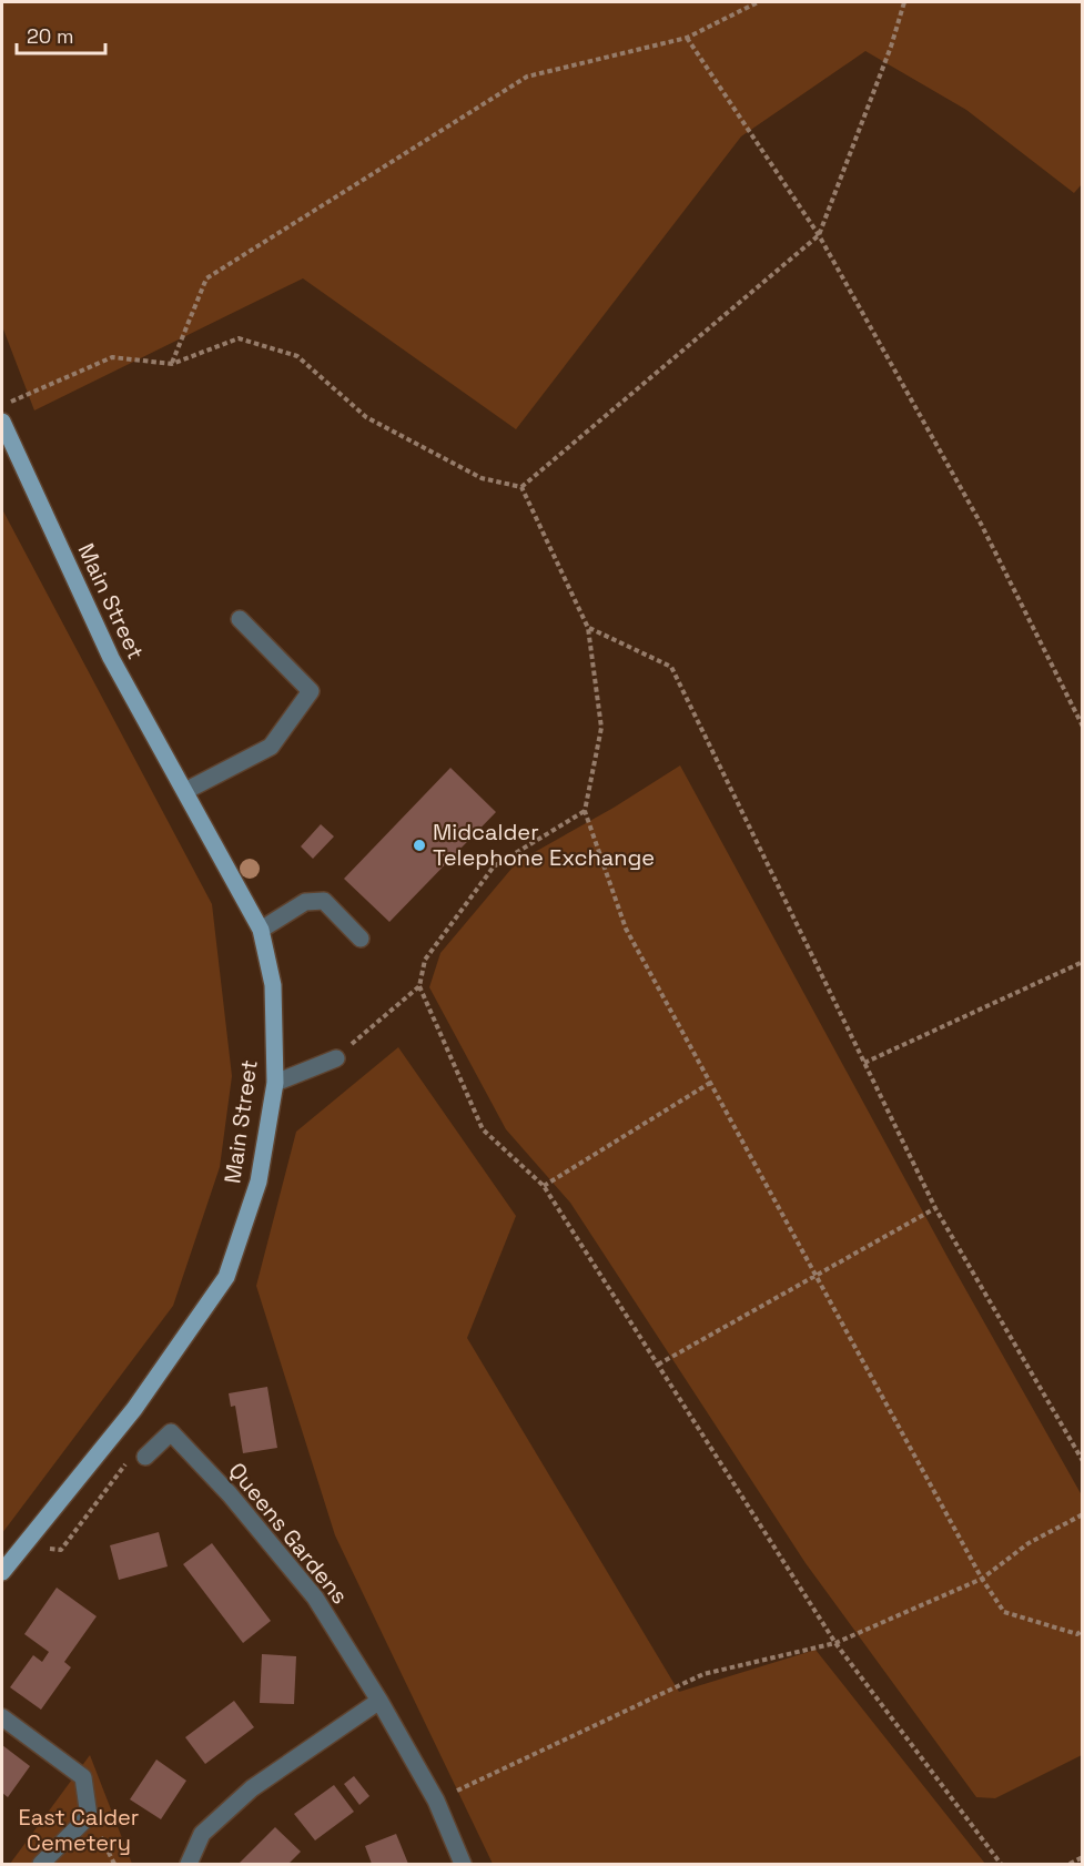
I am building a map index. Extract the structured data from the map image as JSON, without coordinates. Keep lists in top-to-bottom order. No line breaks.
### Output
{"streets":{"main road":["Main Street"],"street":["Queens Gardens"]},"parks":["East Calder Cemetery"],"places":["Midcalder Telephone Exchange"],"scale_bar":"20 m"}
